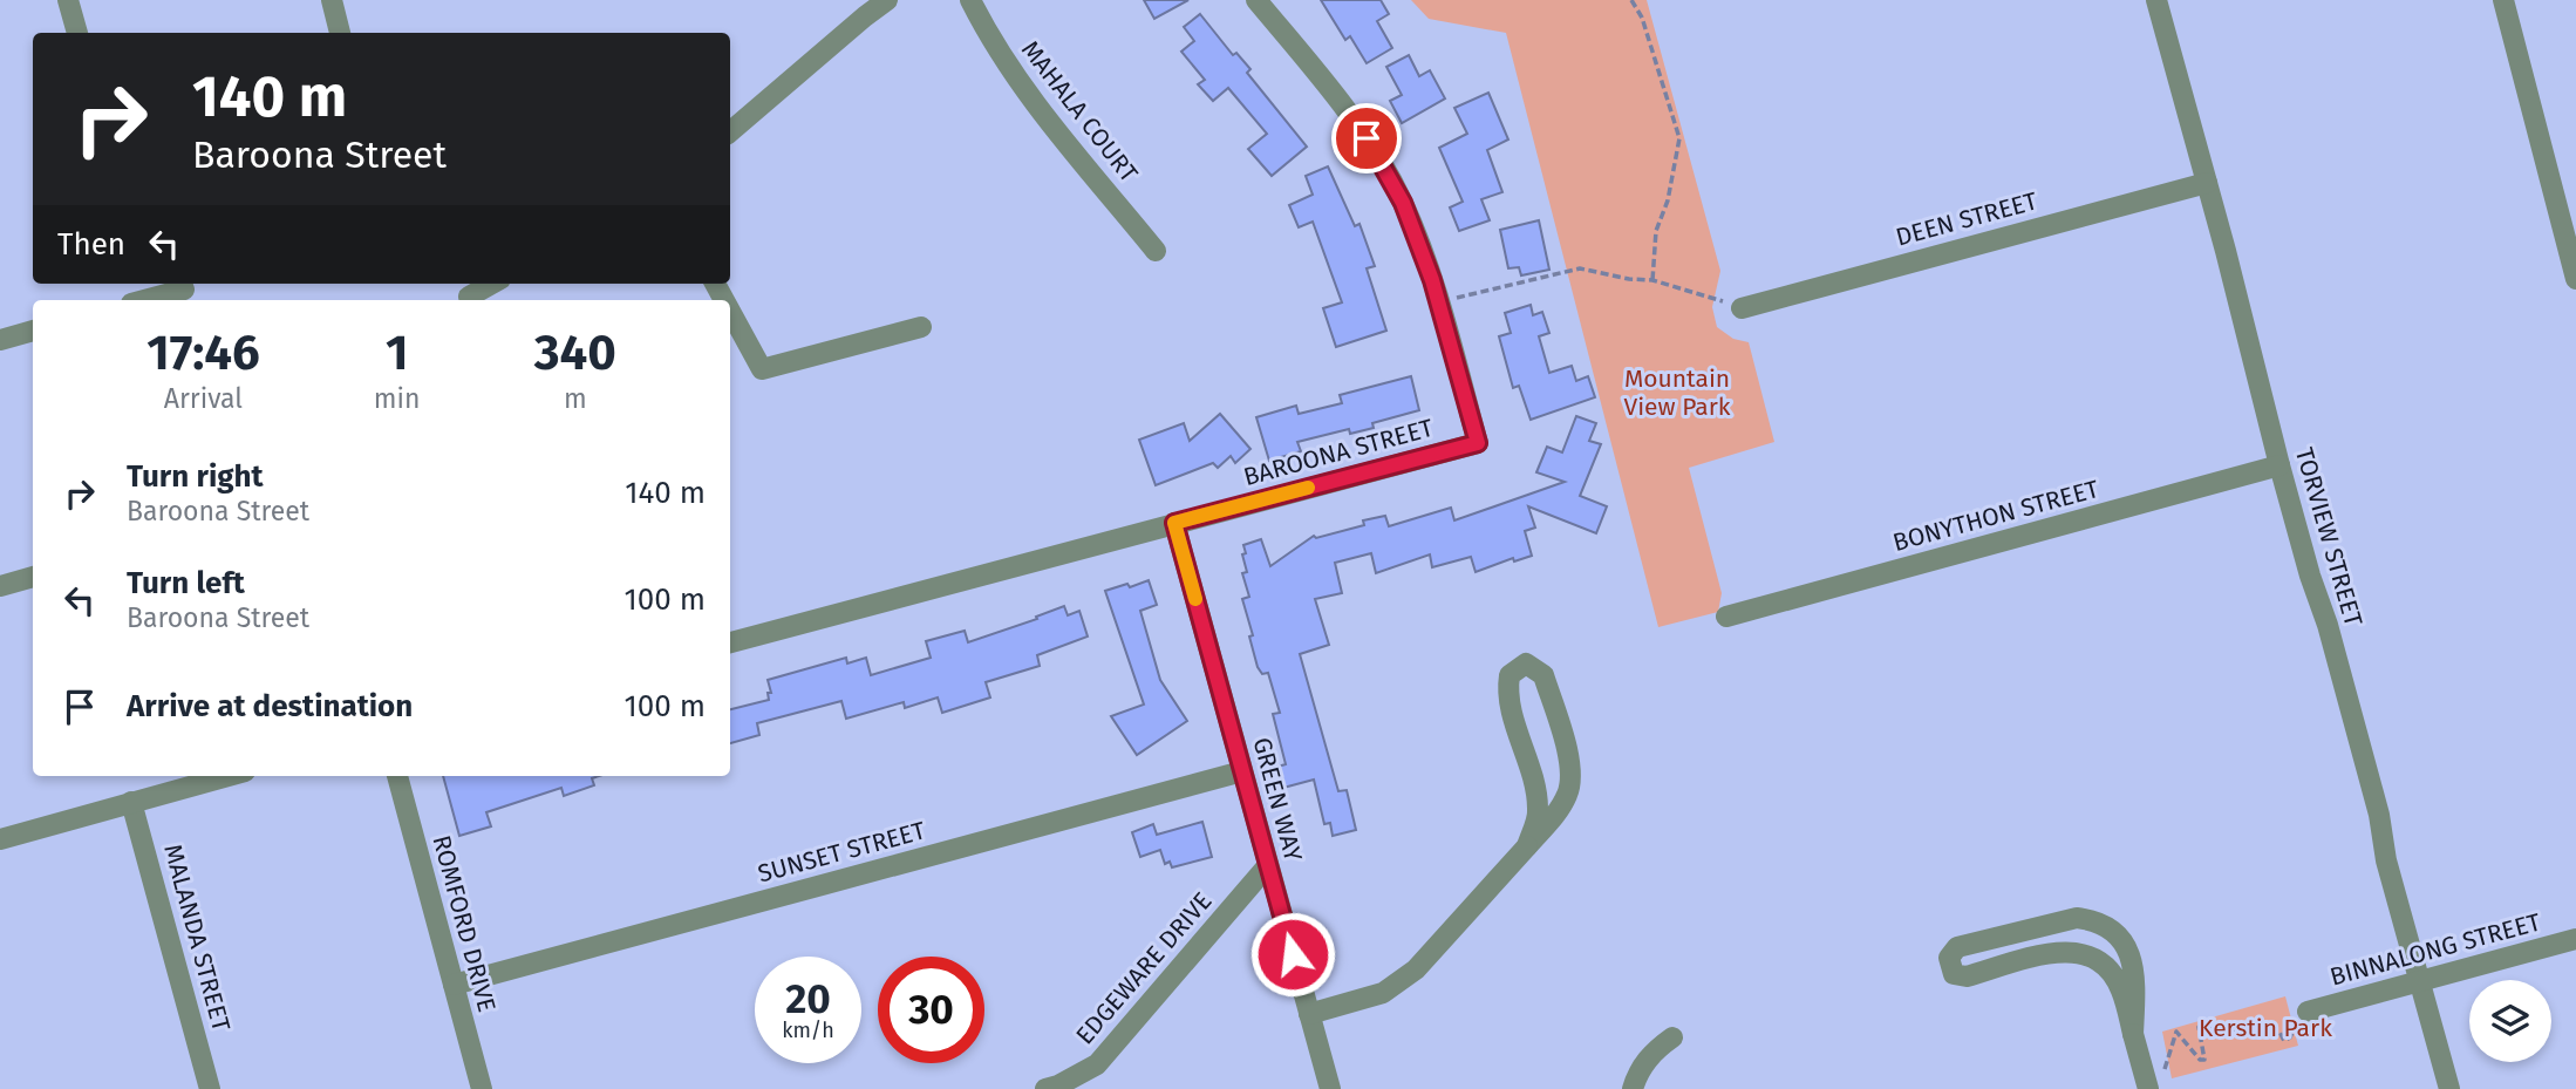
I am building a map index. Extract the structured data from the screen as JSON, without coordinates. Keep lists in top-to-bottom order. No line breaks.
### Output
{"streets":{"street":["MAHALA COURT","DEEN STREET","BAROONA STREET","BONYTHON STREET","TORVIEW STREET","GREEN WAY","SUNSET STREET","ROMFORD DRIVE","MALANDA STREET","BINNALONG STREET","EDGEWARE DRIVE"]},"crossings":[["DEEN STREET","TORVIEW STREET"],["BAROONA STREET","GREEN WAY"],["BONYTHON STREET","TORVIEW STREET"],["TORVIEW STREET","BINNALONG STREET"],["GREEN WAY","SUNSET STREET"],["GREEN WAY","EDGEWARE DRIVE"],["SUNSET STREET","ROMFORD DRIVE"]],"parks":["Mountain View Park","Kerstin Park"],"page":{"turn":["140 m","Baroona Street"],"then":"Then","eta":["17:46","Arrival","1","min","340","m"],"list":[{"name":"Turn right","note":"Baroona Street","value":"140 m"},{"name":"Turn left","note":"Baroona Street","value":"100 m"},{"name":"Arrive at destination","value":"100 m"}],"speed":"20 km/h","limit":"30"}}
